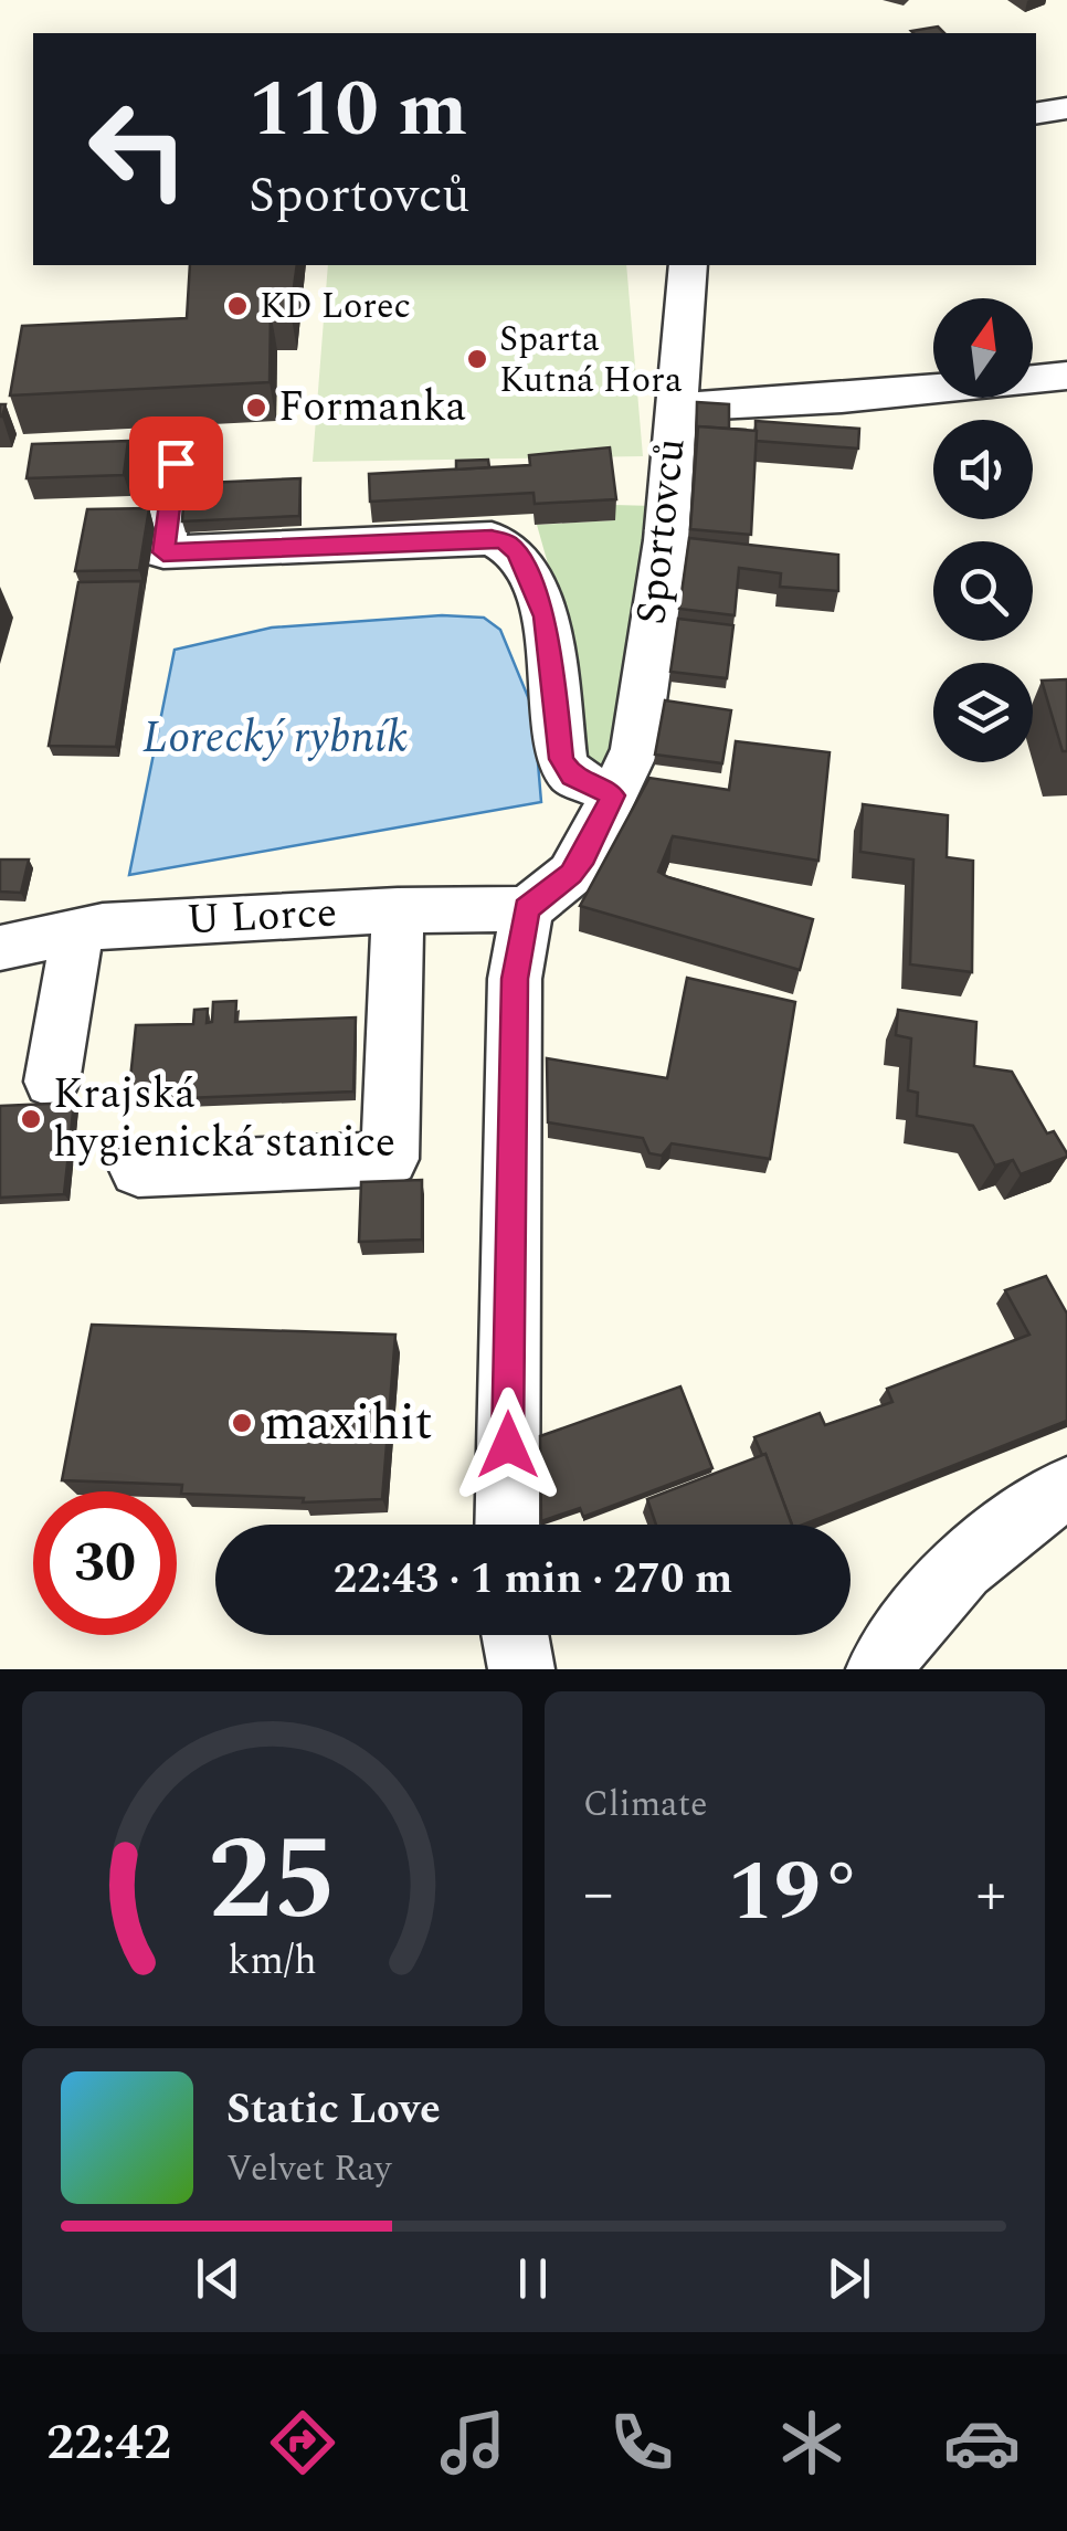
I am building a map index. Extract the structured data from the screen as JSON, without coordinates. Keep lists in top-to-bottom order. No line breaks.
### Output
{"streets":{"street":["Sportovců","U Lorce"]},"crossings":[["Sportovců","U Lorce"]],"water":["Lorecký rybník"],"places":["KD Lorec","Sparta Kutná Hora","Formanka","Krajská hygienická stanice","maxihit"],"north":"top","page":{"turn":["110 m","Sportovců"],"limit":"30","trip":"22:43 · 1 min · 270 m","tile":"Climate","heat":["−","19°","+"],"song":["Static Love","Velvet Ray"],"tabs":"22:42","gauge":["25","km/h"]}}
